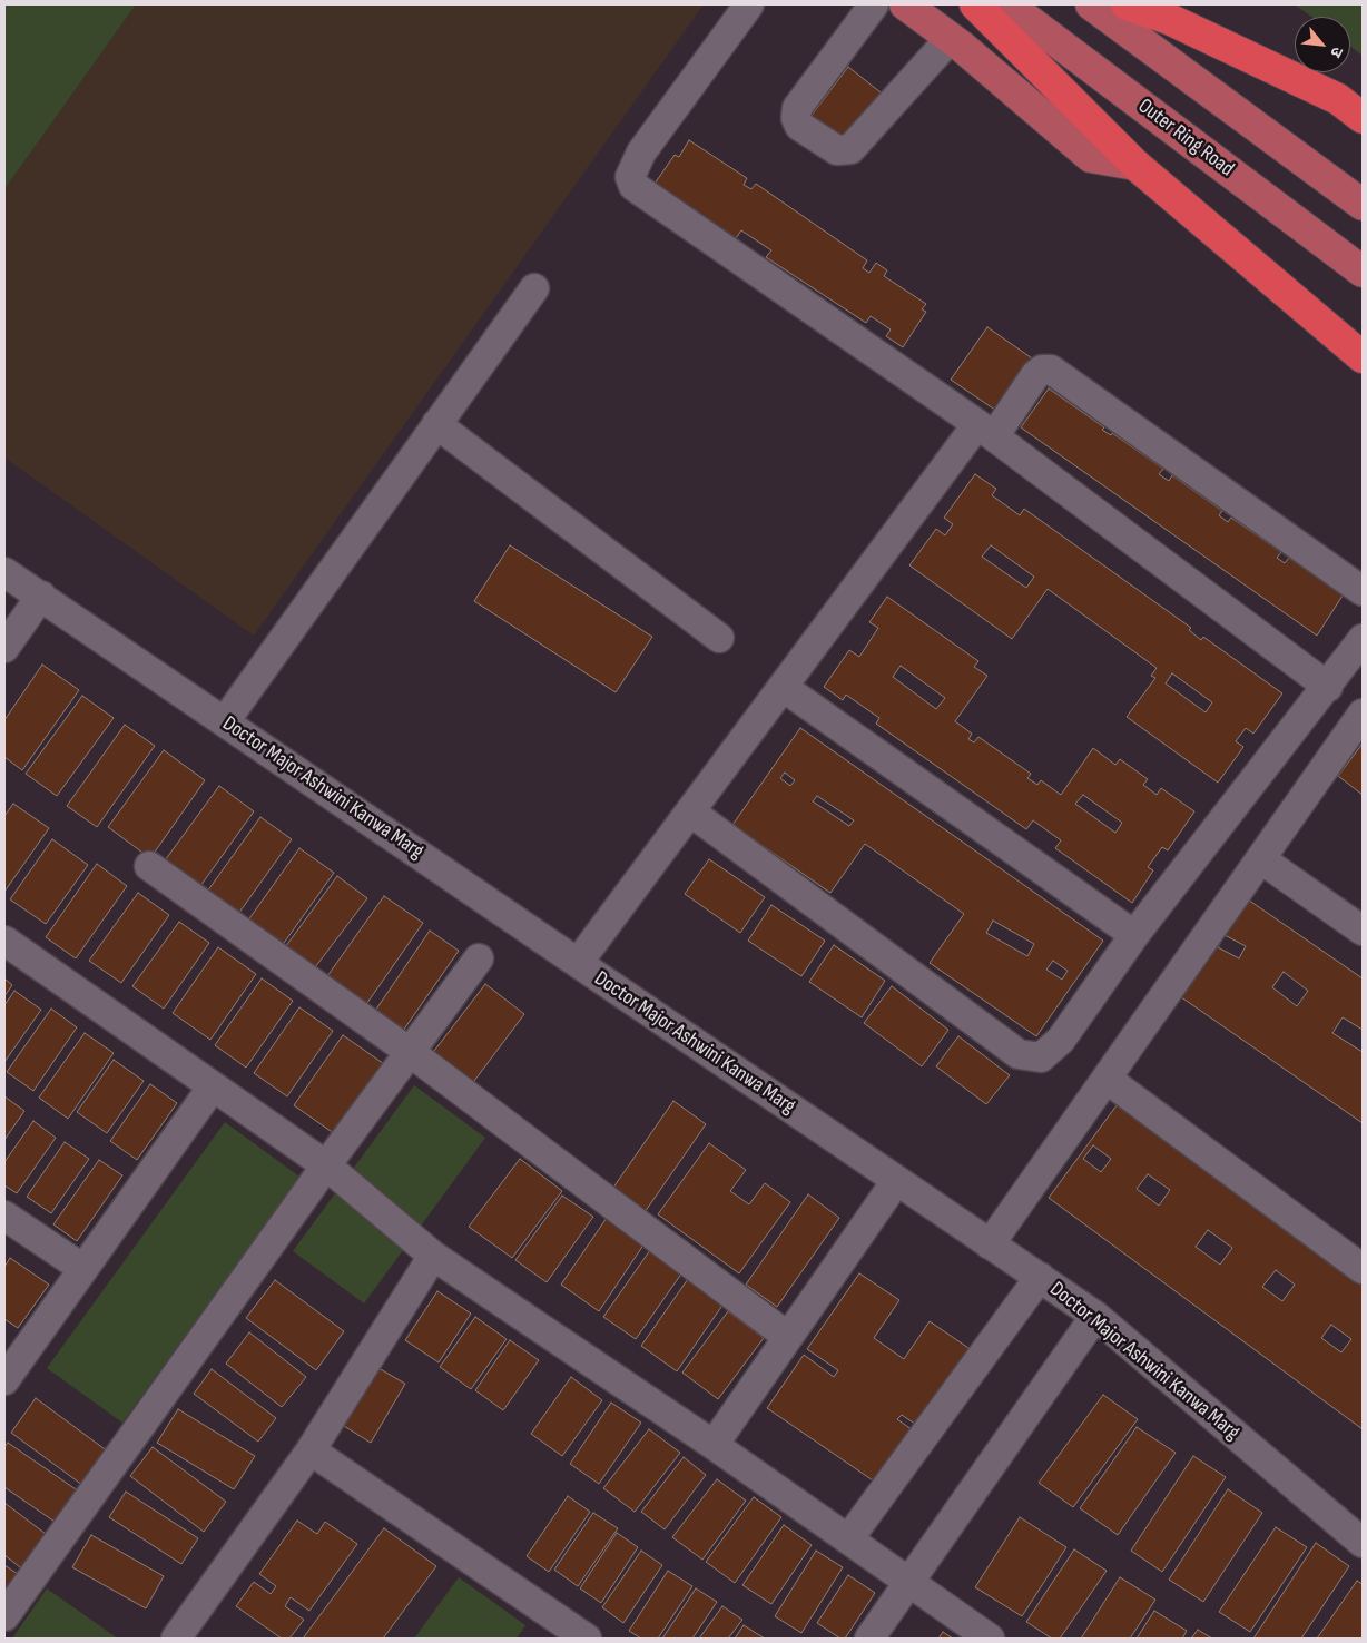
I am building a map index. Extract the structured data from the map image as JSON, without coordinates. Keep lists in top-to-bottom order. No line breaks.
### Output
{"streets":{"main road":["Outer Ring Road"],"street":["Doctor Major Ashwini Kanwa Marg"]},"north":"bottom right"}
